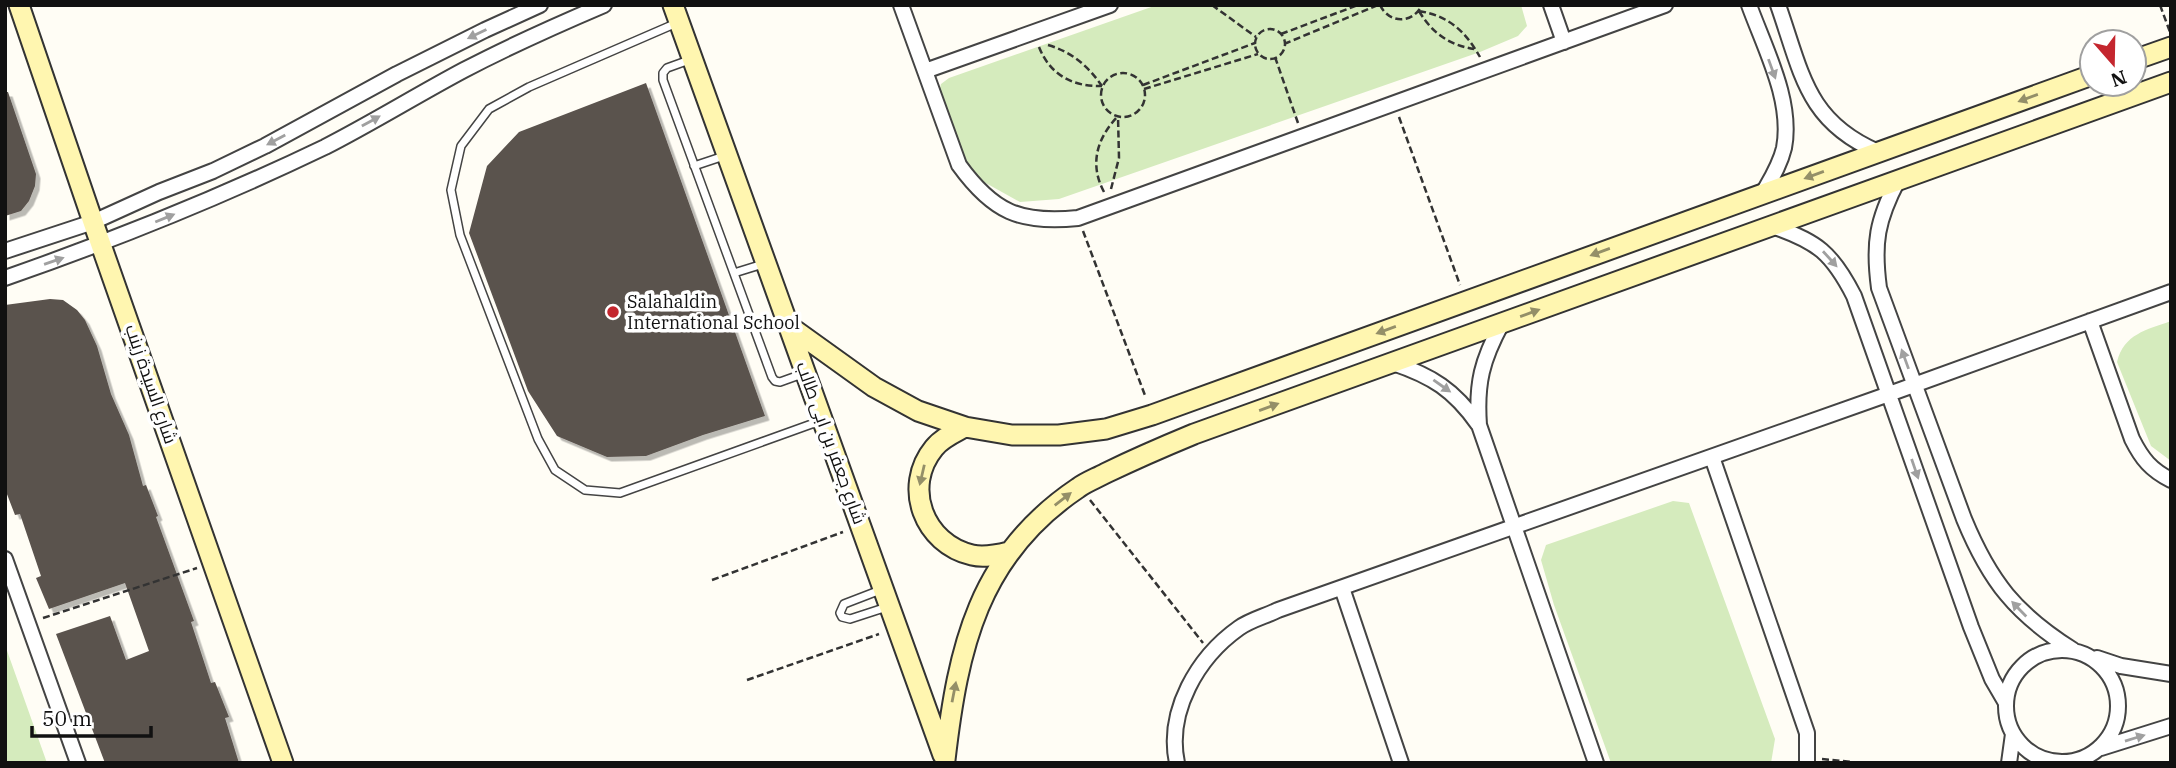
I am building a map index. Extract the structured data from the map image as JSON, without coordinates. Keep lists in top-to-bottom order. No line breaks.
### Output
{"streets":{"street":["شارع السيدة زينب","شارع جعفر بن ابى طالب"]},"places":["Salahaldin International School"],"scale_bar":"50 m","north":"bottom"}
